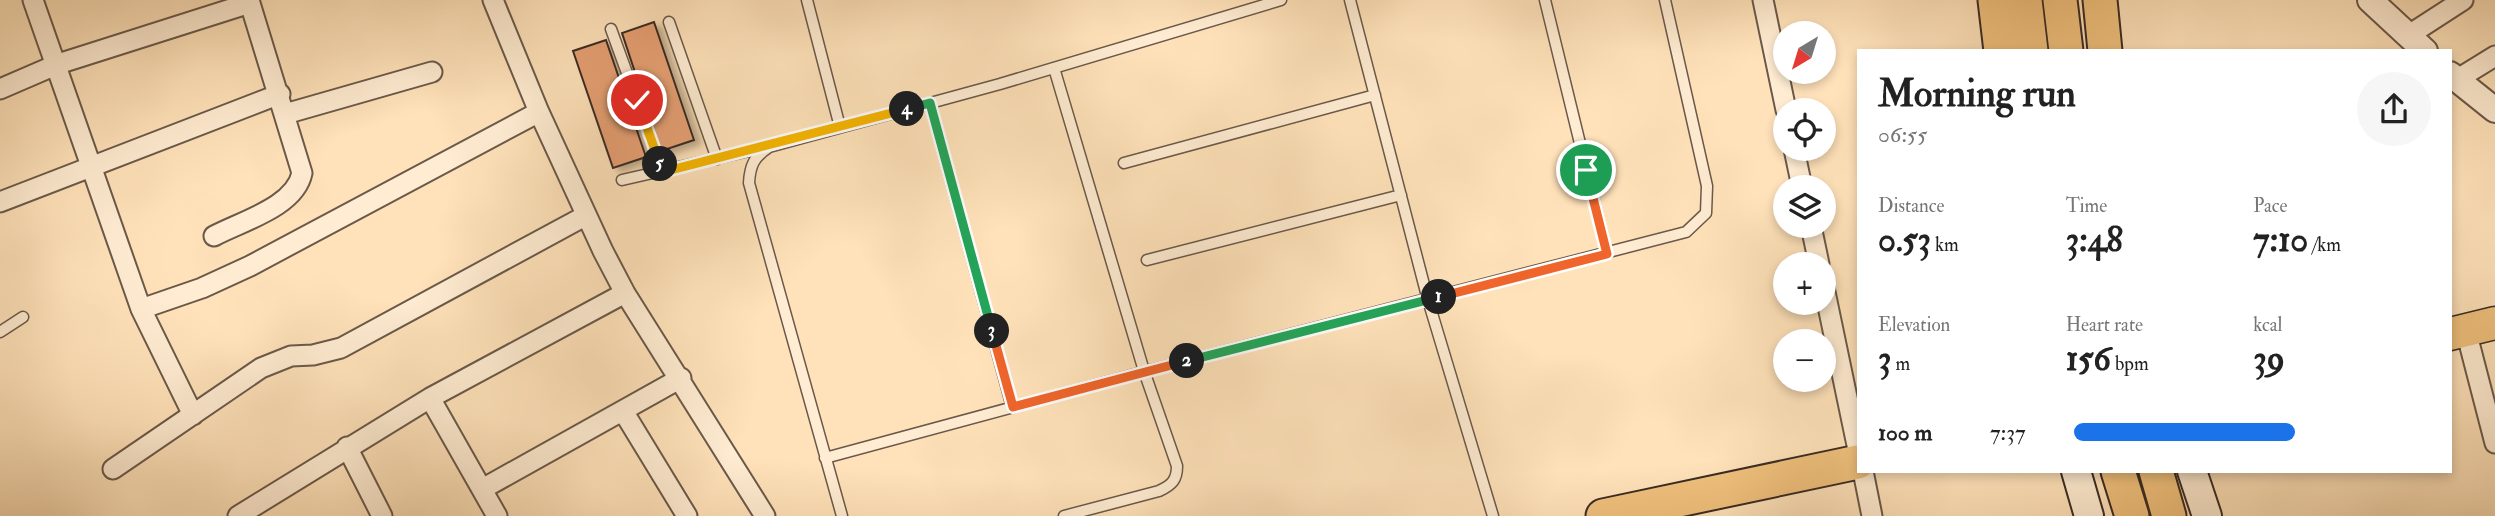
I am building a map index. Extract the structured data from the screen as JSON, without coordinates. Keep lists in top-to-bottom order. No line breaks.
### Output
{"north":"bottom left","page":{"map_buttons":["+","−"],"heading":["Morning run","06:55"],"pins":["4","5","1","3","2"],"stats":[["Distance","0.53 km"],["Time","3:48"],["Pace","7:10 /km"],["Elevation","3 m"],["Heart rate","156 bpm"],["kcal","39"]],"list":[{"name":"100 m","note":"7:37"}]}}
